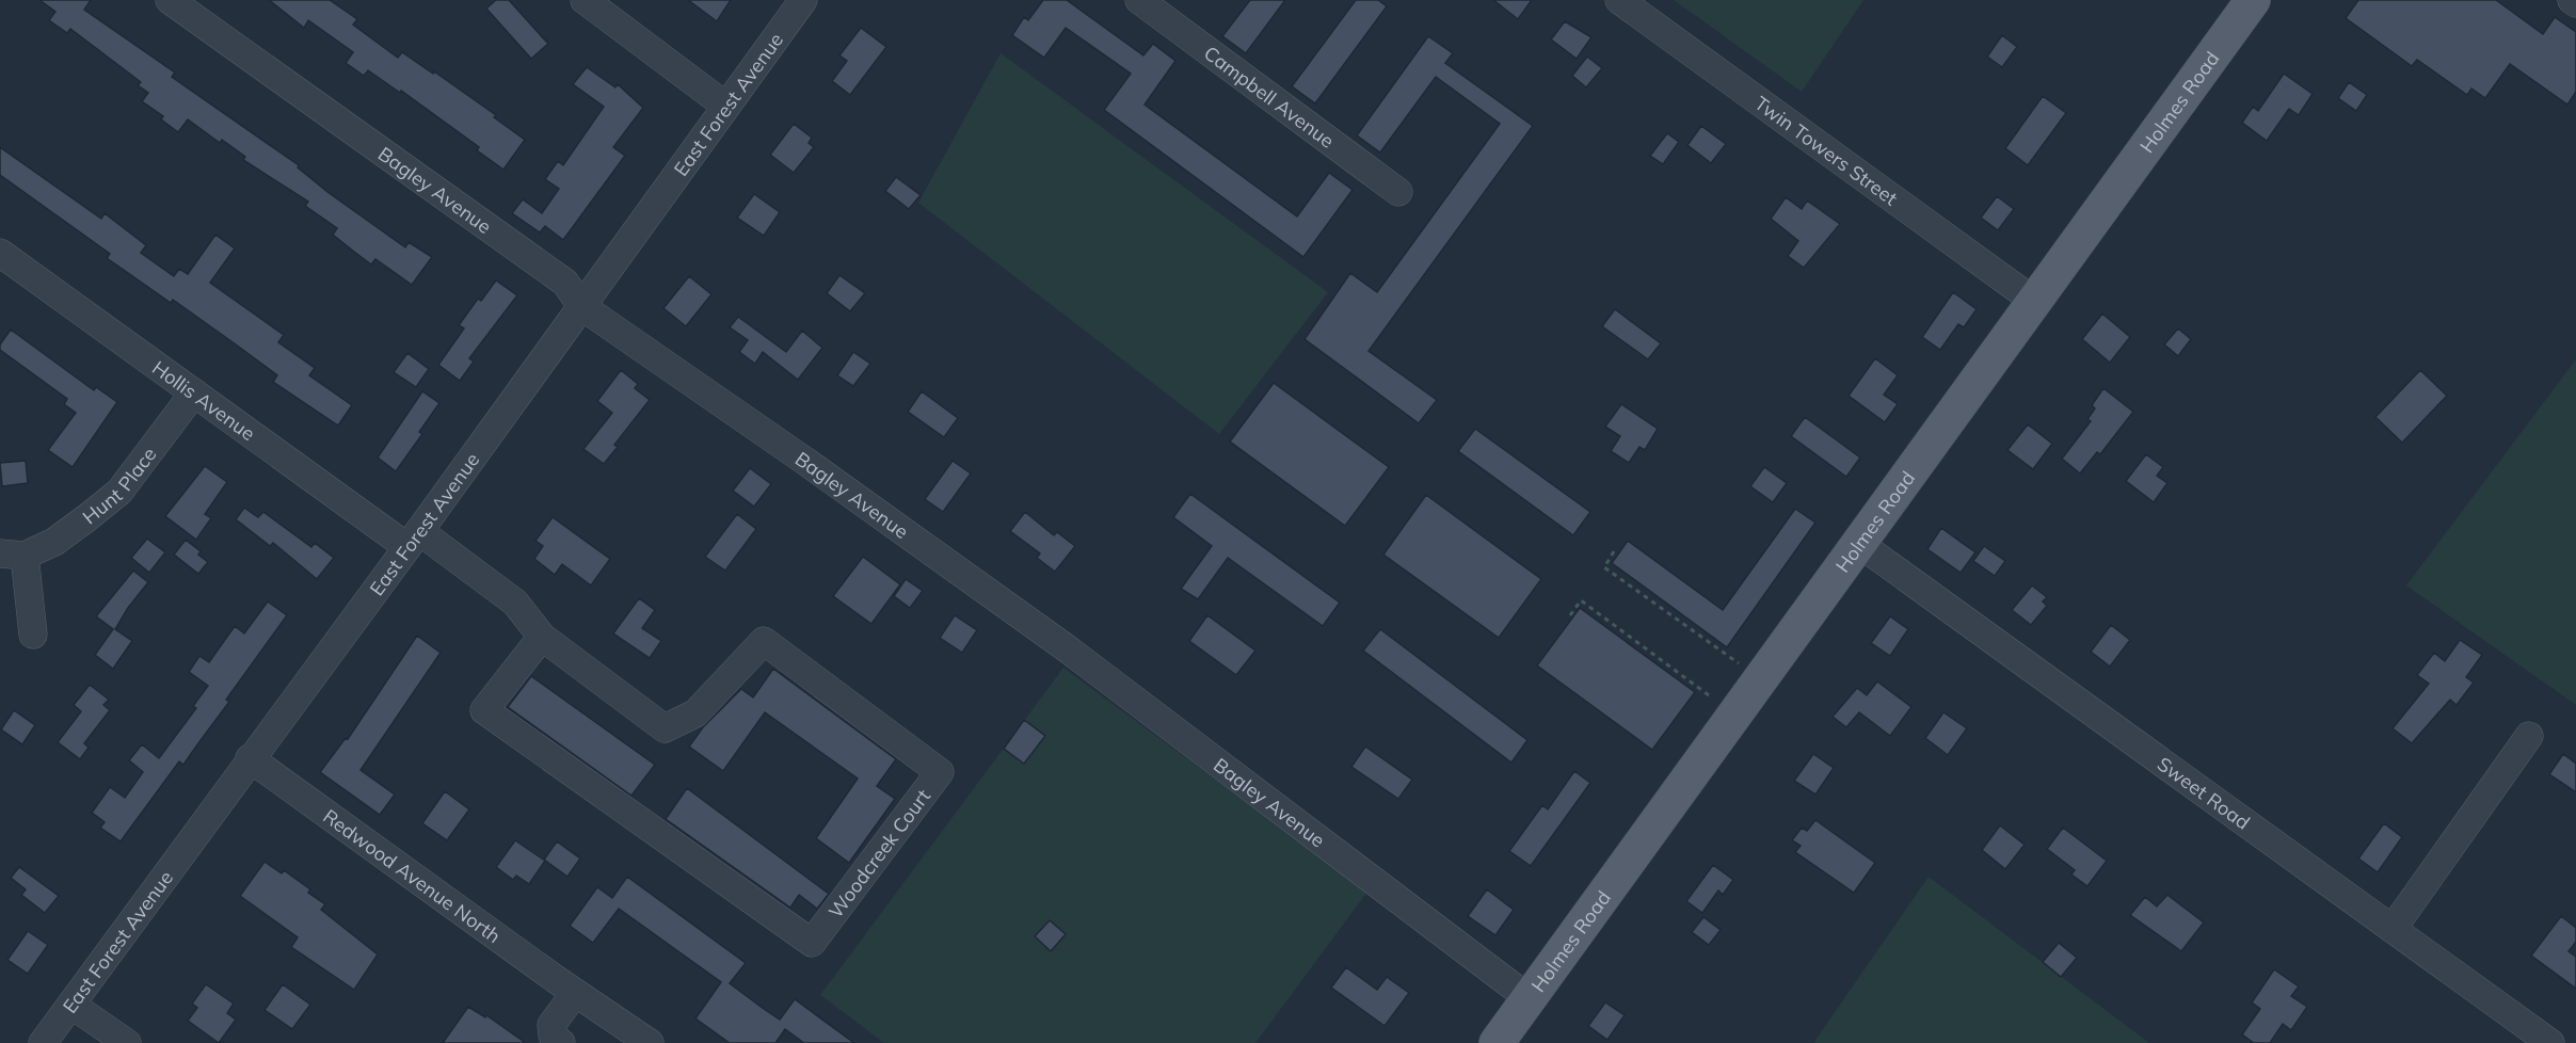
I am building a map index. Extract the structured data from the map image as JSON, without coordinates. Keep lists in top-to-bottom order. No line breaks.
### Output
{"streets":{"main road":["Holmes Road"],"street":["Campbell Avenue","East Forest Avenue","Twin Towers Street","Bagley Avenue","Hollis Avenue","Hunt Place","Sweet Road","Woodcreek Court","Redwood Avenue North"]},"crossings":[["Holmes Road","Twin Towers Street"],["Holmes Road","Bagley Avenue"],["Holmes Road","Sweet Road"],["East Forest Avenue","Bagley Avenue"],["East Forest Avenue","Hollis Avenue"],["East Forest Avenue","Woodcreek Court"],["East Forest Avenue","Redwood Avenue North"],["Hollis Avenue","Hunt Place"],["Hollis Avenue","Woodcreek Court"]]}
